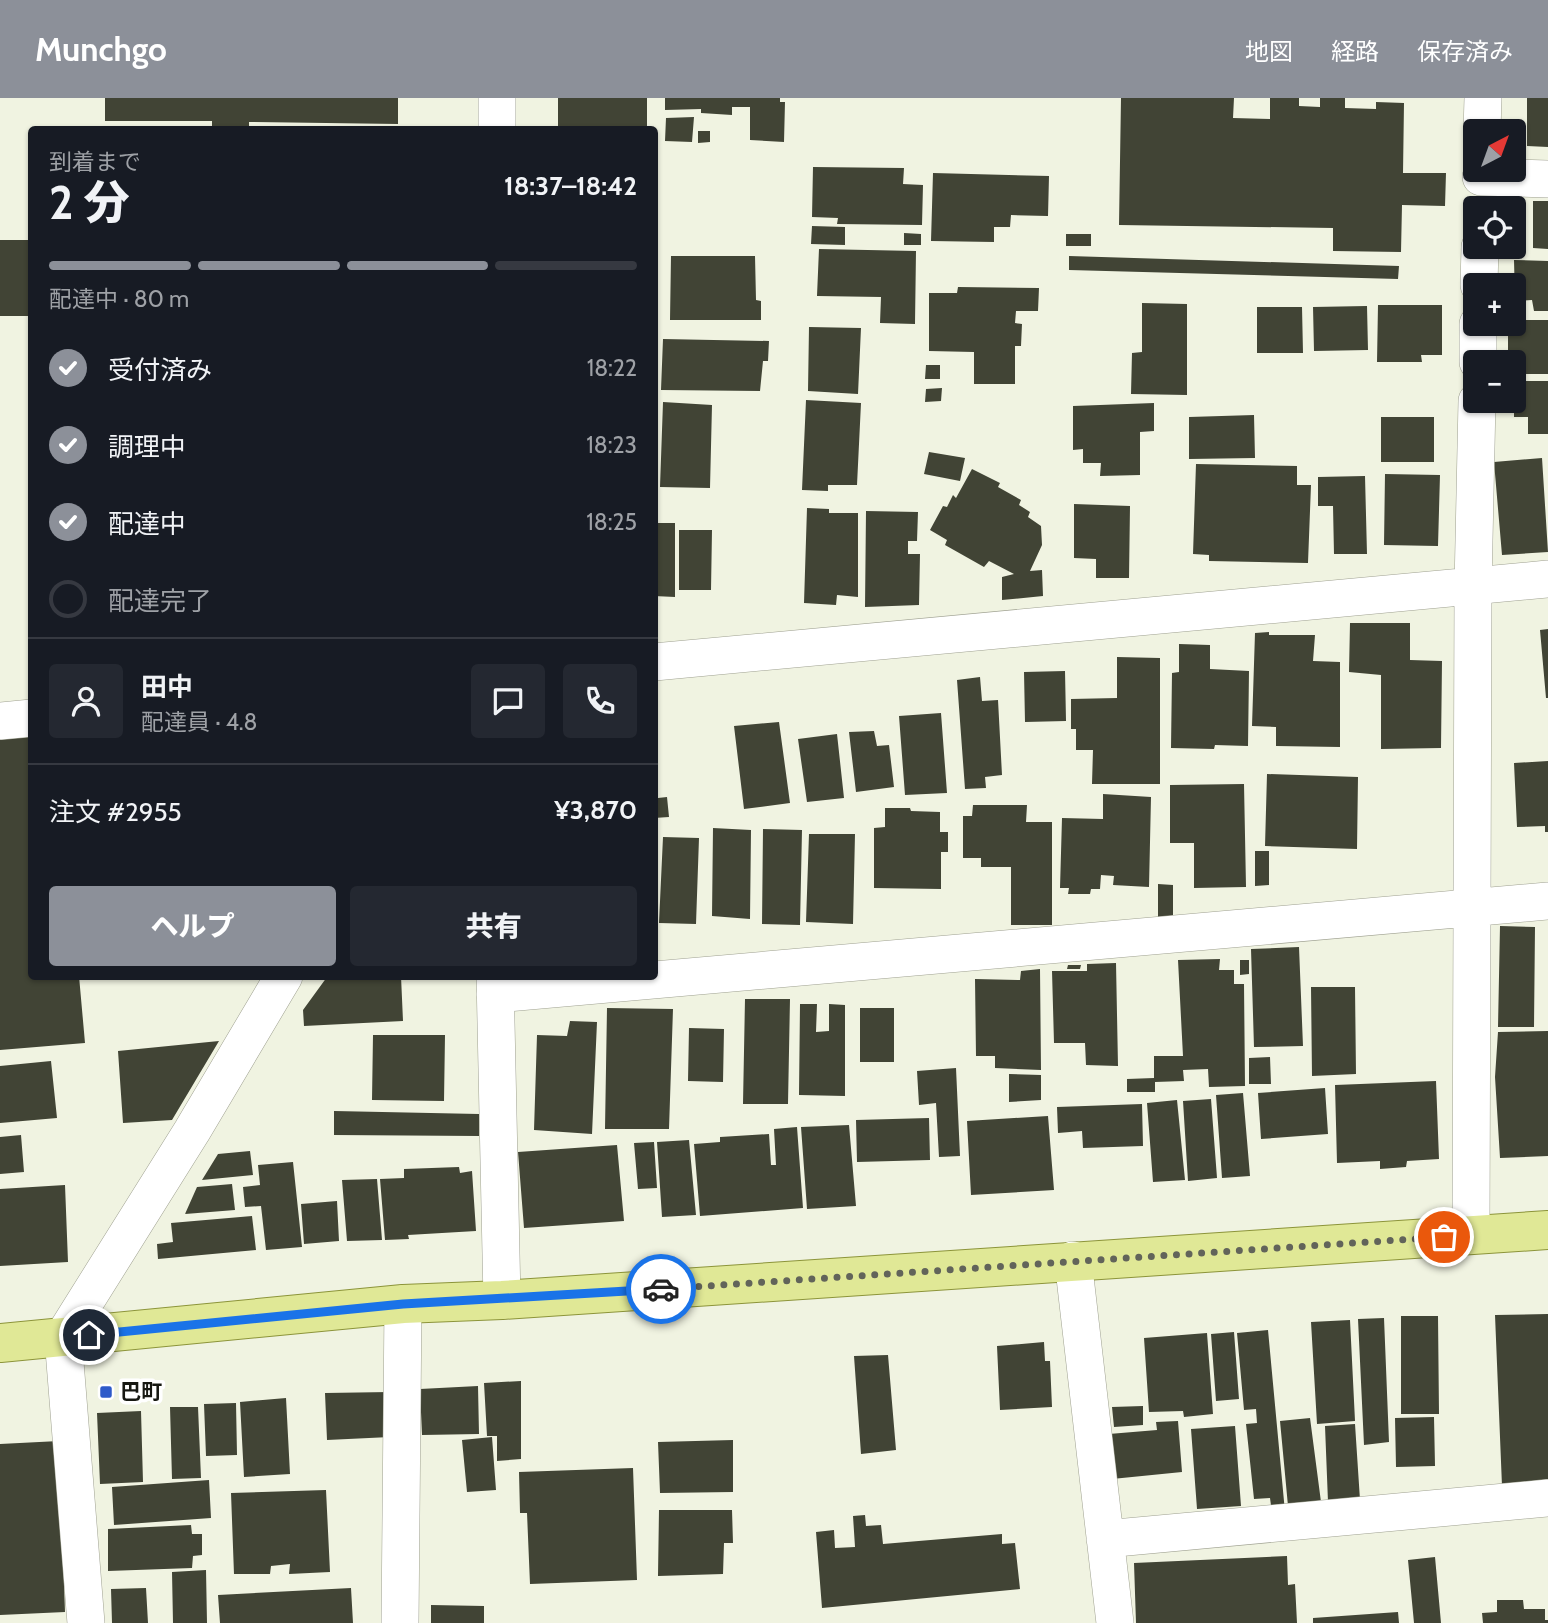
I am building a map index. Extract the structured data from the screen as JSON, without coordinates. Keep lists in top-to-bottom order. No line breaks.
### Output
{"places":{"transit":["巴町"]},"north":"top right","page":{"header":"Munchgo","nav":["地図","経路","保存済み"],"map_buttons":["+","−"],"heading":["2 分","到着まで","18:37–18:42"],"panel":["田中","配達員 · 4.8","注文 #2955","¥3,870"],"bar":"配達中 · 80 m","list":[["受付済み","18:22"],["調理中","18:23"],["配達中","18:25"],"配達完了"],"buttons":["ヘルプ","共有"]}}
